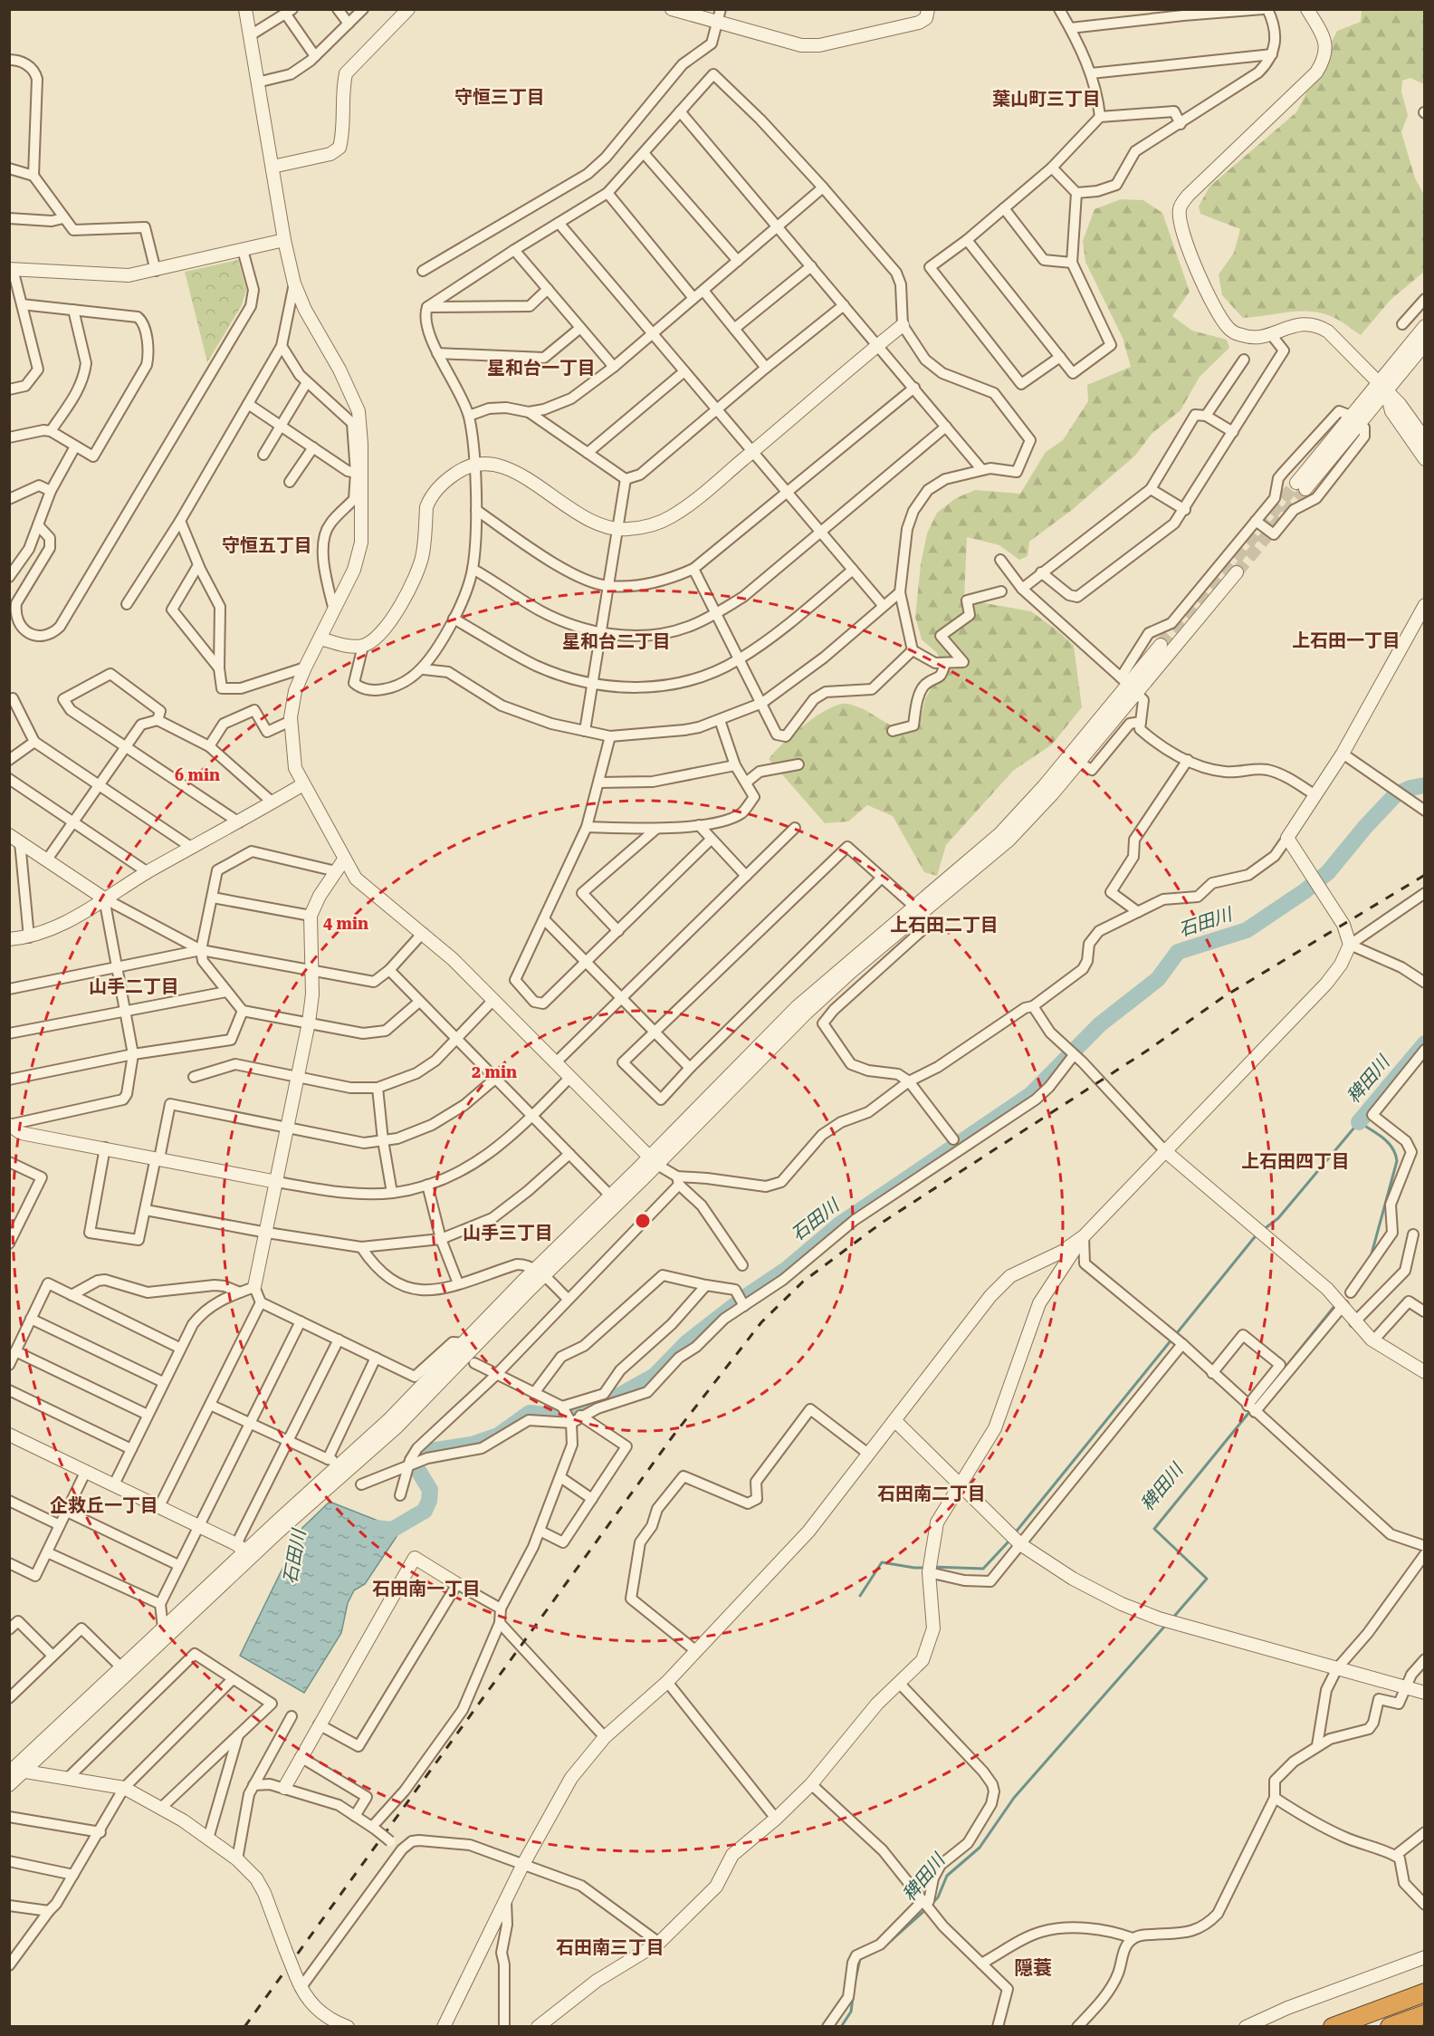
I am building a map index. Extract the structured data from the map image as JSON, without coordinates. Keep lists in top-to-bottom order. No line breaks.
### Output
{"districts":["守恒三丁目","葉山町三丁目","星和台一丁目","守恒五丁目","上石田一丁目","星和台二丁目","上石田二丁目","山手二丁目","上石田四丁目","山手三丁目","石田南二丁目","企救丘一丁目","石田南一丁目","石田南三丁目","隠蓑"],"water":["石田川","稗田川"],"rings":["6 min","4 min","2 min"]}
